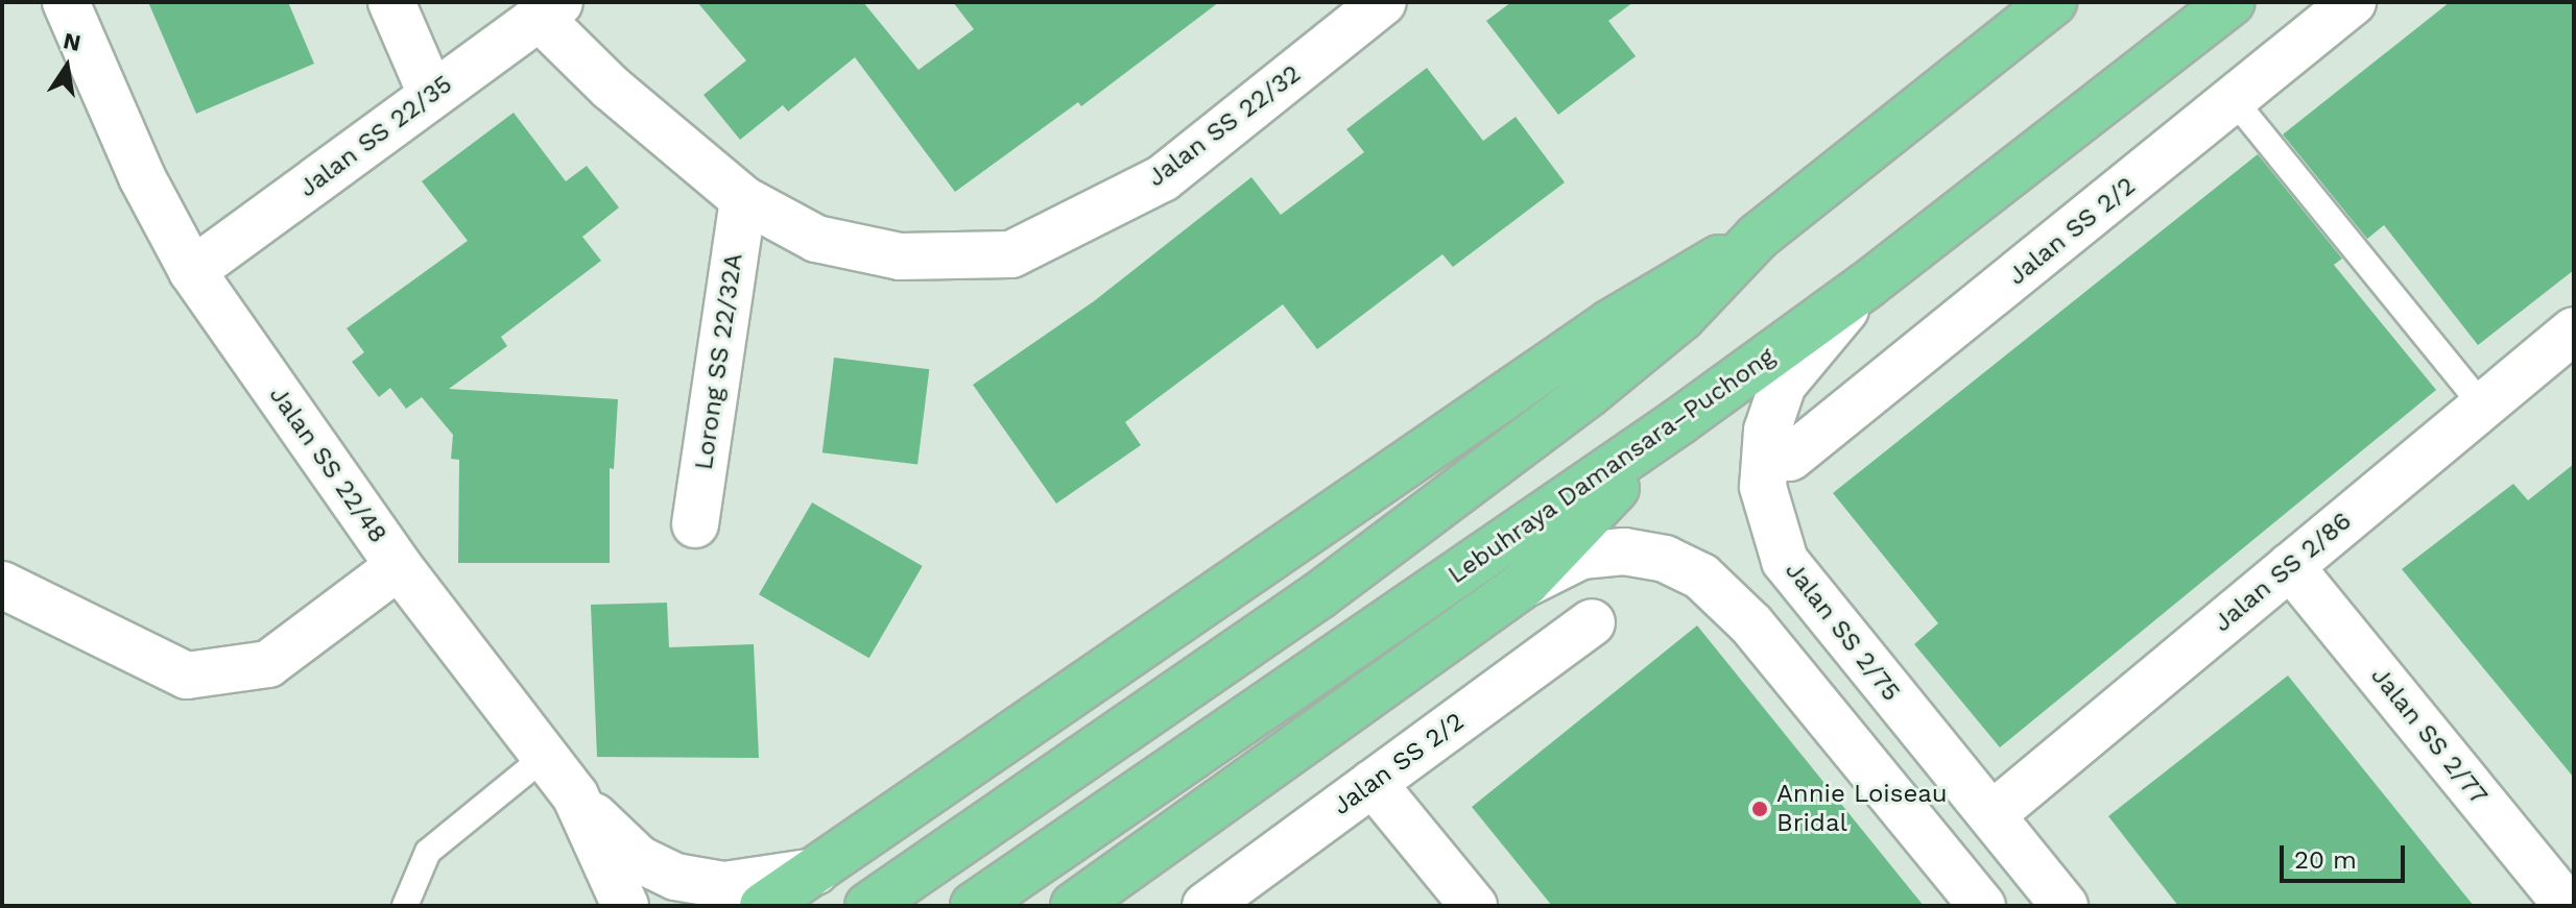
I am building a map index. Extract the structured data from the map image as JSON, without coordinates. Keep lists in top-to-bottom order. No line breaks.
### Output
{"streets":{"highway":["Lebuhraya Damansara–Puchong"],"street":["Jalan SS 22/32","Jalan SS 22/35","Jalan SS 2/2","Lorong SS 22/32A","Jalan SS 22/48","Jalan SS 2/86","Jalan SS 2/75","Jalan SS 2/77"]},"crossings":[["Jalan SS 22/32","Jalan SS 22/35"],["Jalan SS 22/32","Lorong SS 22/32A"],["Jalan SS 22/35","Jalan SS 22/48"],["Lebuhraya Damansara–Puchong","Jalan SS 2/75"],["Jalan SS 2/86","Jalan SS 2/75"],["Jalan SS 2/86","Jalan SS 2/77"]],"places":["Annie Loiseau Bridal"],"scale_bar":"20 m","north":"top"}
